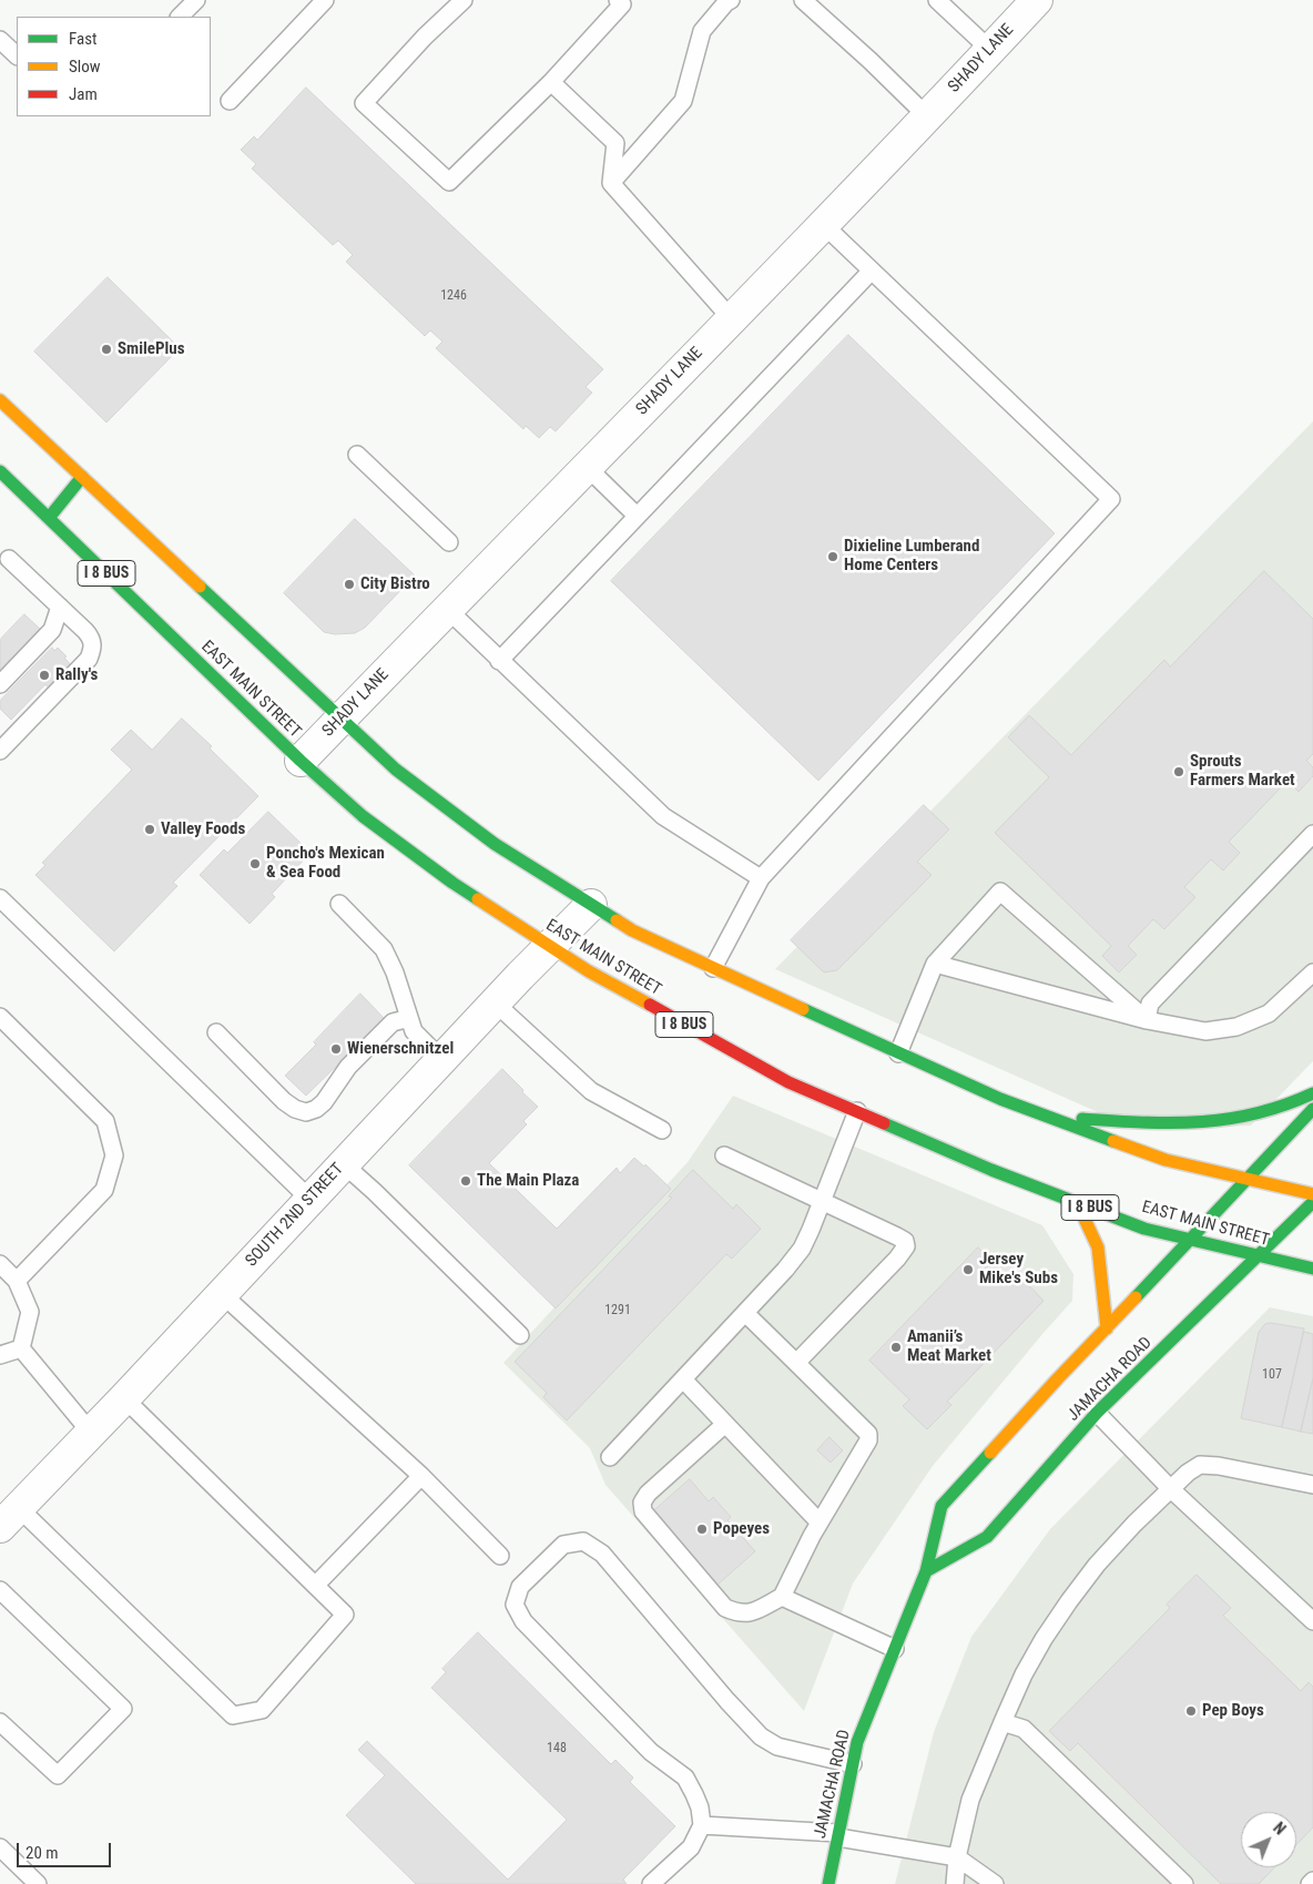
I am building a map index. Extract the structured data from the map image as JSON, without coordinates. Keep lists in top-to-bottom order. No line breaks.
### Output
{"streets":{"main road":["I 8 BUS","EAST MAIN STREET","JAMACHA ROAD"],"street":["SHADY LANE","SOUTH 2ND STREET"]},"crossings":[["SHADY LANE","I 8 BUS"],["SHADY LANE","EAST MAIN STREET"],["I 8 BUS","SOUTH 2ND STREET"],["I 8 BUS","JAMACHA ROAD"],["EAST MAIN STREET","SOUTH 2ND STREET"],["EAST MAIN STREET","JAMACHA ROAD"]],"places":["SmilePlus","Dixieline Lumberand Home Centers","City Bistro","Rally's","Sprouts Farmers Market","Valley Foods","Poncho's Mexican & Sea Food","Wienerschnitzel","The Main Plaza","Jersey Mike's Subs","Amanii’s Meat Market","Popeyes","Pep Boys"],"house_numbers":["1246","1291","107","148"],"legend":["Fast","Slow","Jam"],"scale_bar":"20 m","north":"top right"}
